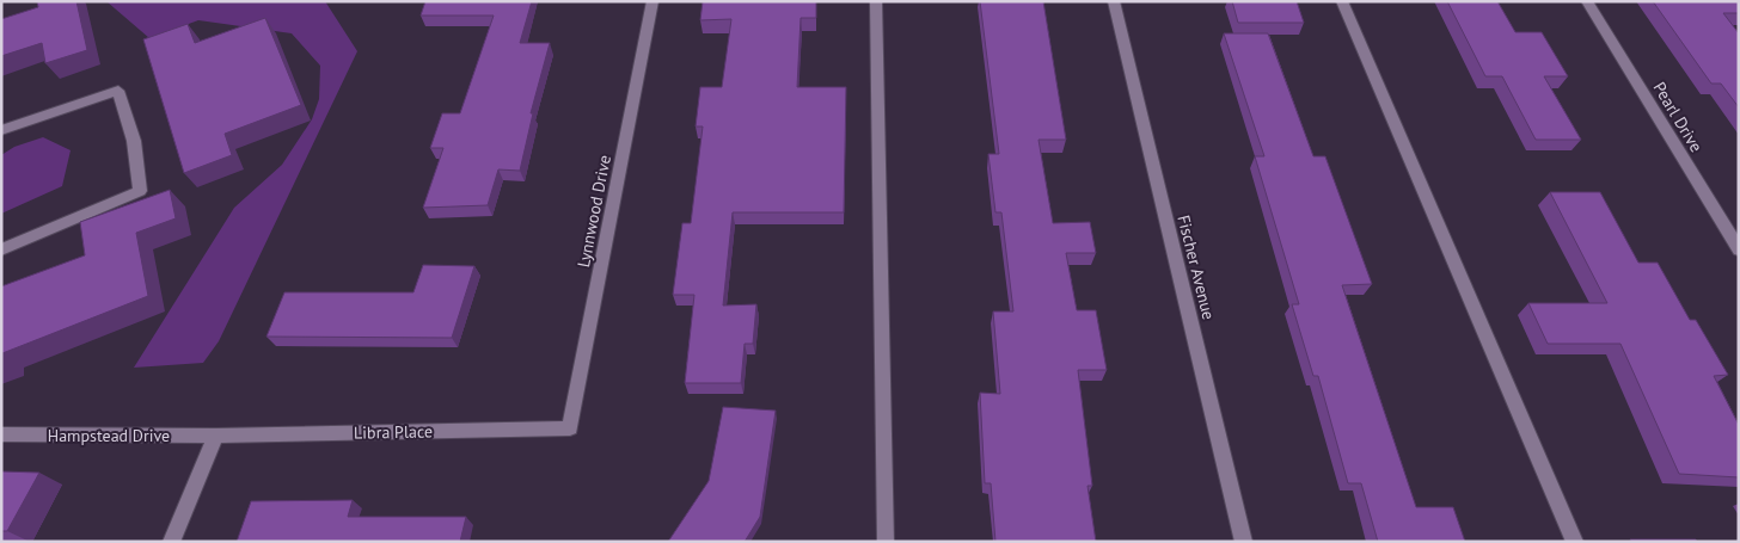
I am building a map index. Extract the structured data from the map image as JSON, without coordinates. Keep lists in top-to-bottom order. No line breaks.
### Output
{"streets":{"street":["Pearl Drive","Lynnwood Drive","Fischer Avenue","Libra Place","Hampstead Drive"]},"crossings":[["Lynnwood Drive","Libra Place"],["Libra Place","Hampstead Drive"]]}
